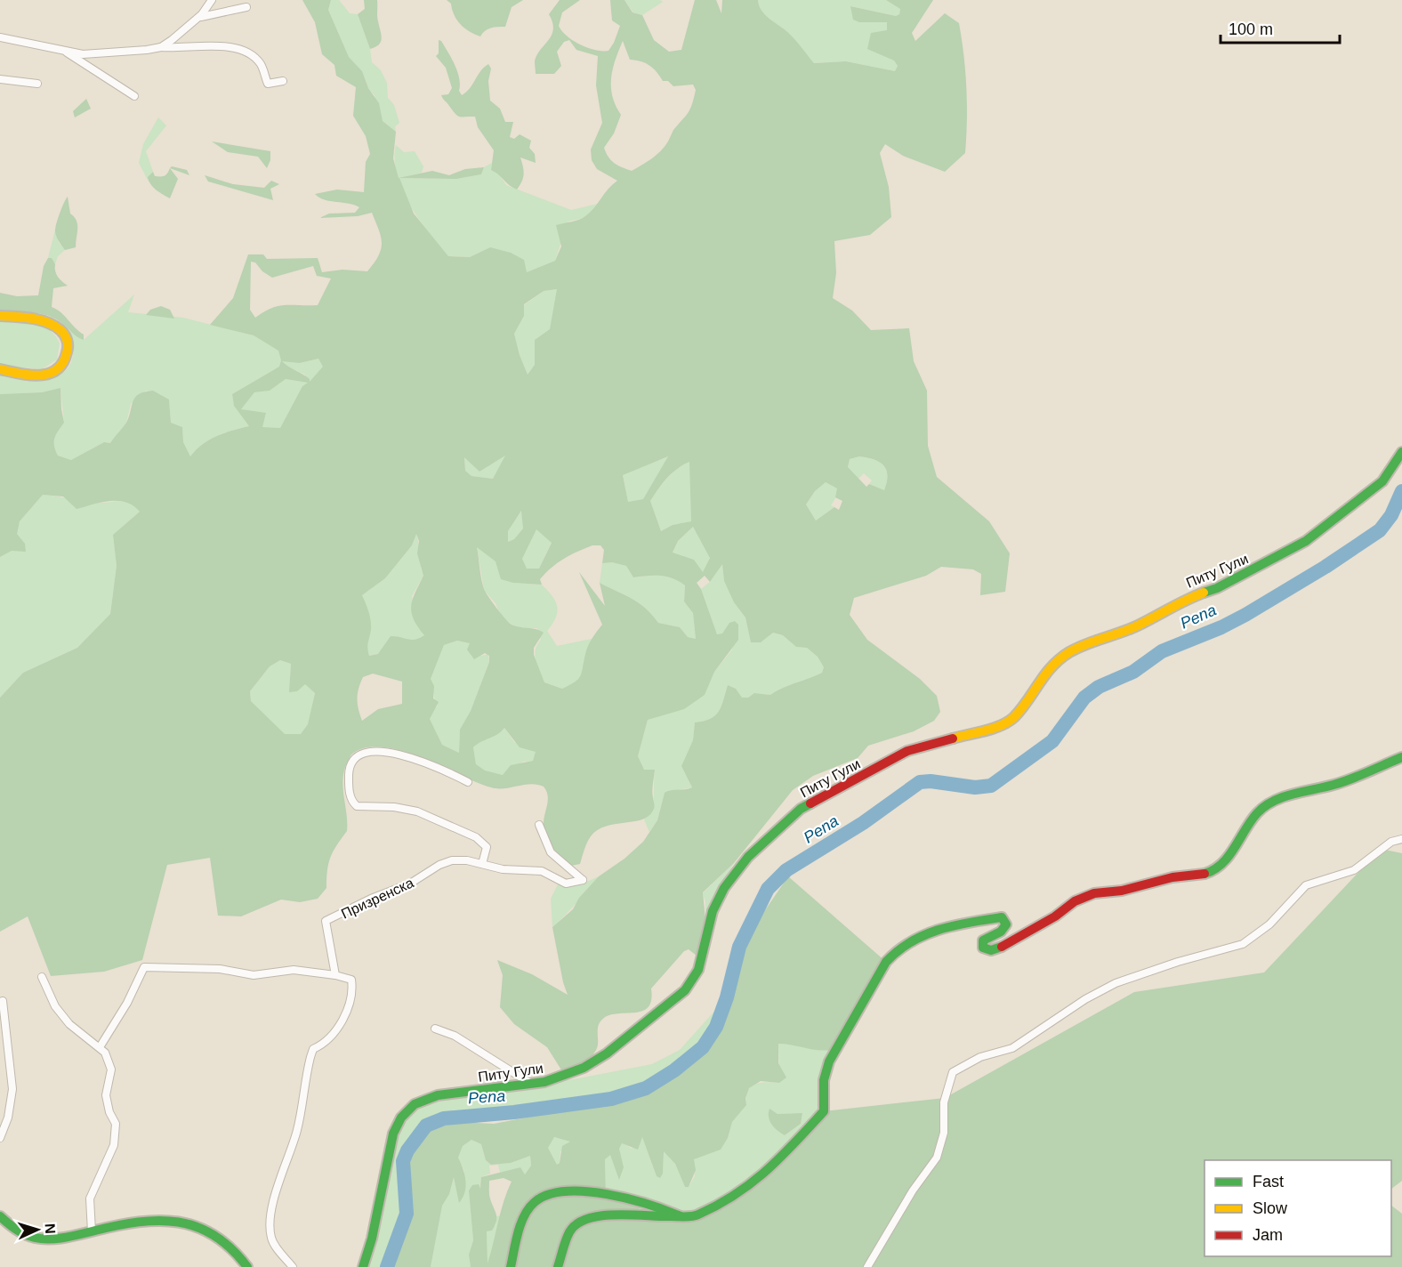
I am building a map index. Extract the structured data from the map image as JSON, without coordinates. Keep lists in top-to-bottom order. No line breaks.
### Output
{"streets":{"street":["Питу Гули","Призренска"]},"water":["Pena"],"legend":["Fast","Slow","Jam"],"scale_bar":"100 m","north":"right"}
